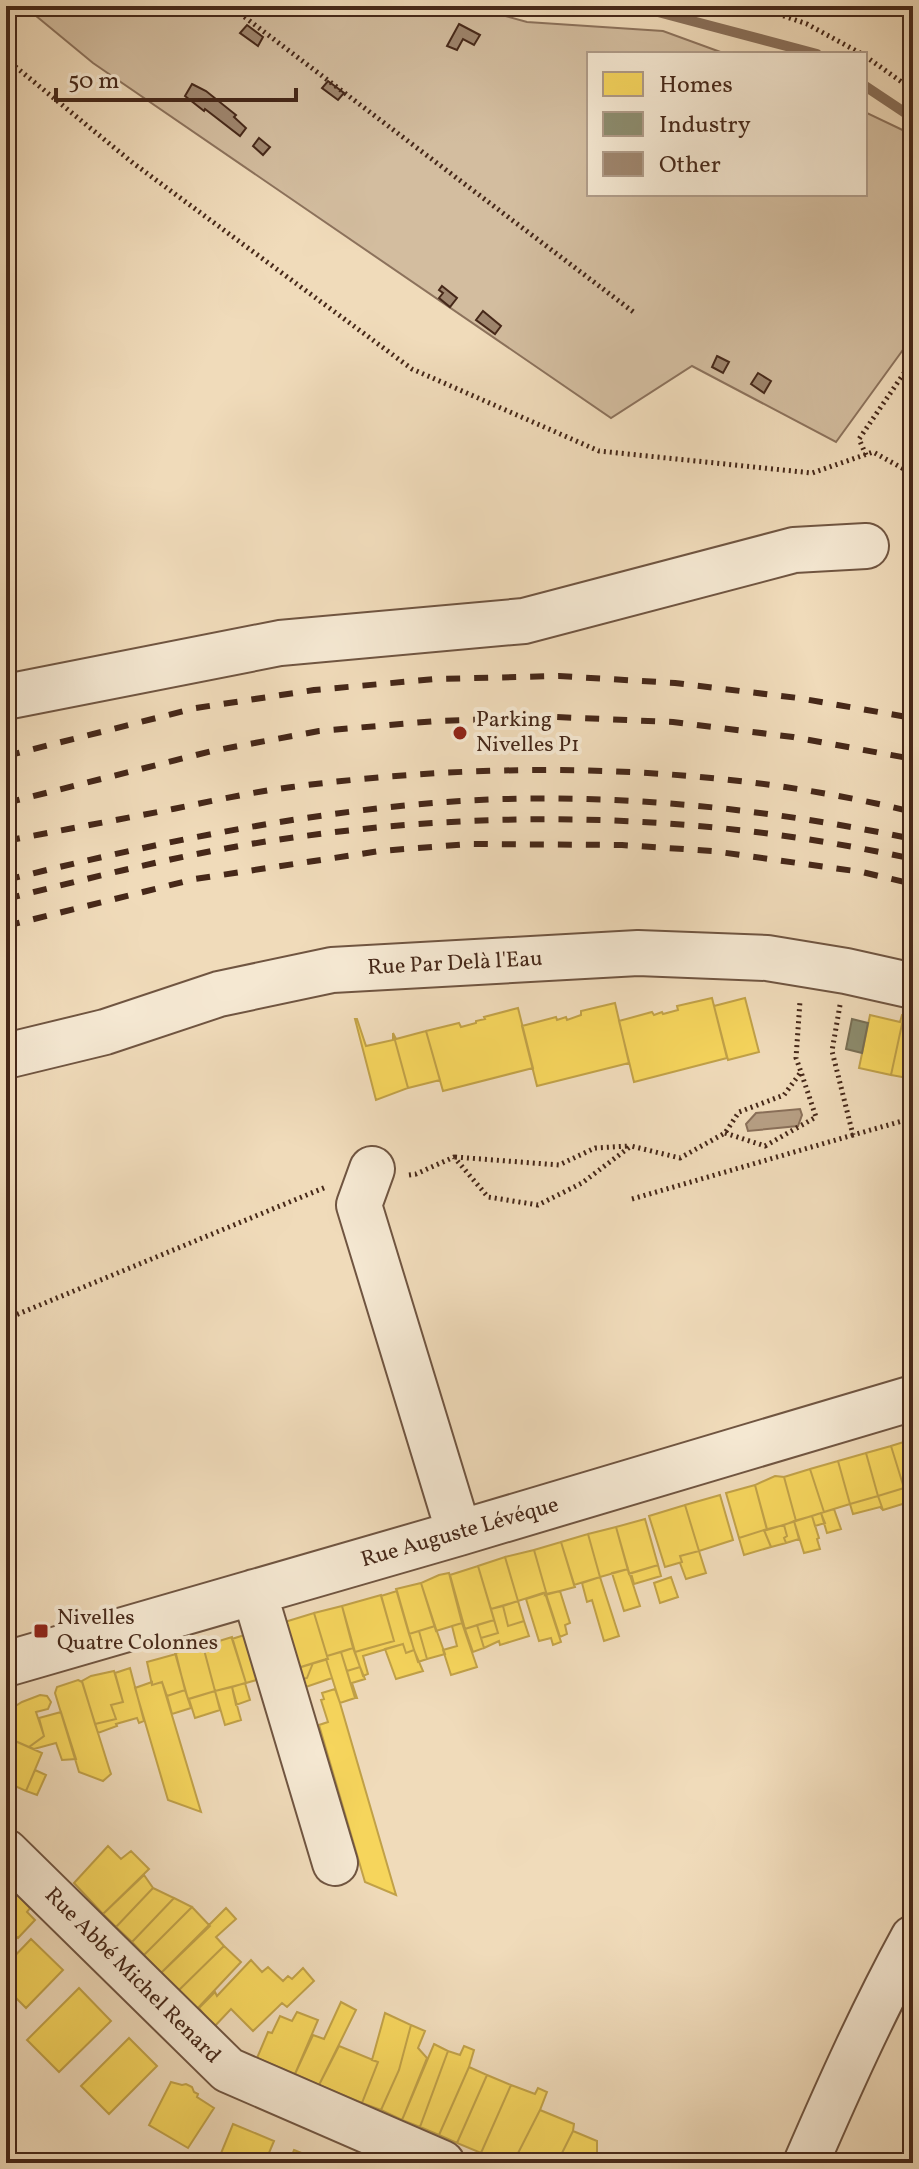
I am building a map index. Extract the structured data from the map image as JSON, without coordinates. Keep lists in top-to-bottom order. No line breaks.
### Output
{"streets":{"street":["Rue Par Delà l'Eau","Rue Auguste Lévéque","Rue Abbé Michel Renard"]},"places":{"other":["Parking Nivelles P1"],"transit":["Nivelles Quatre Colonnes"]},"legend":["Homes","Industry","Other"],"scale_bar":"50 m"}
